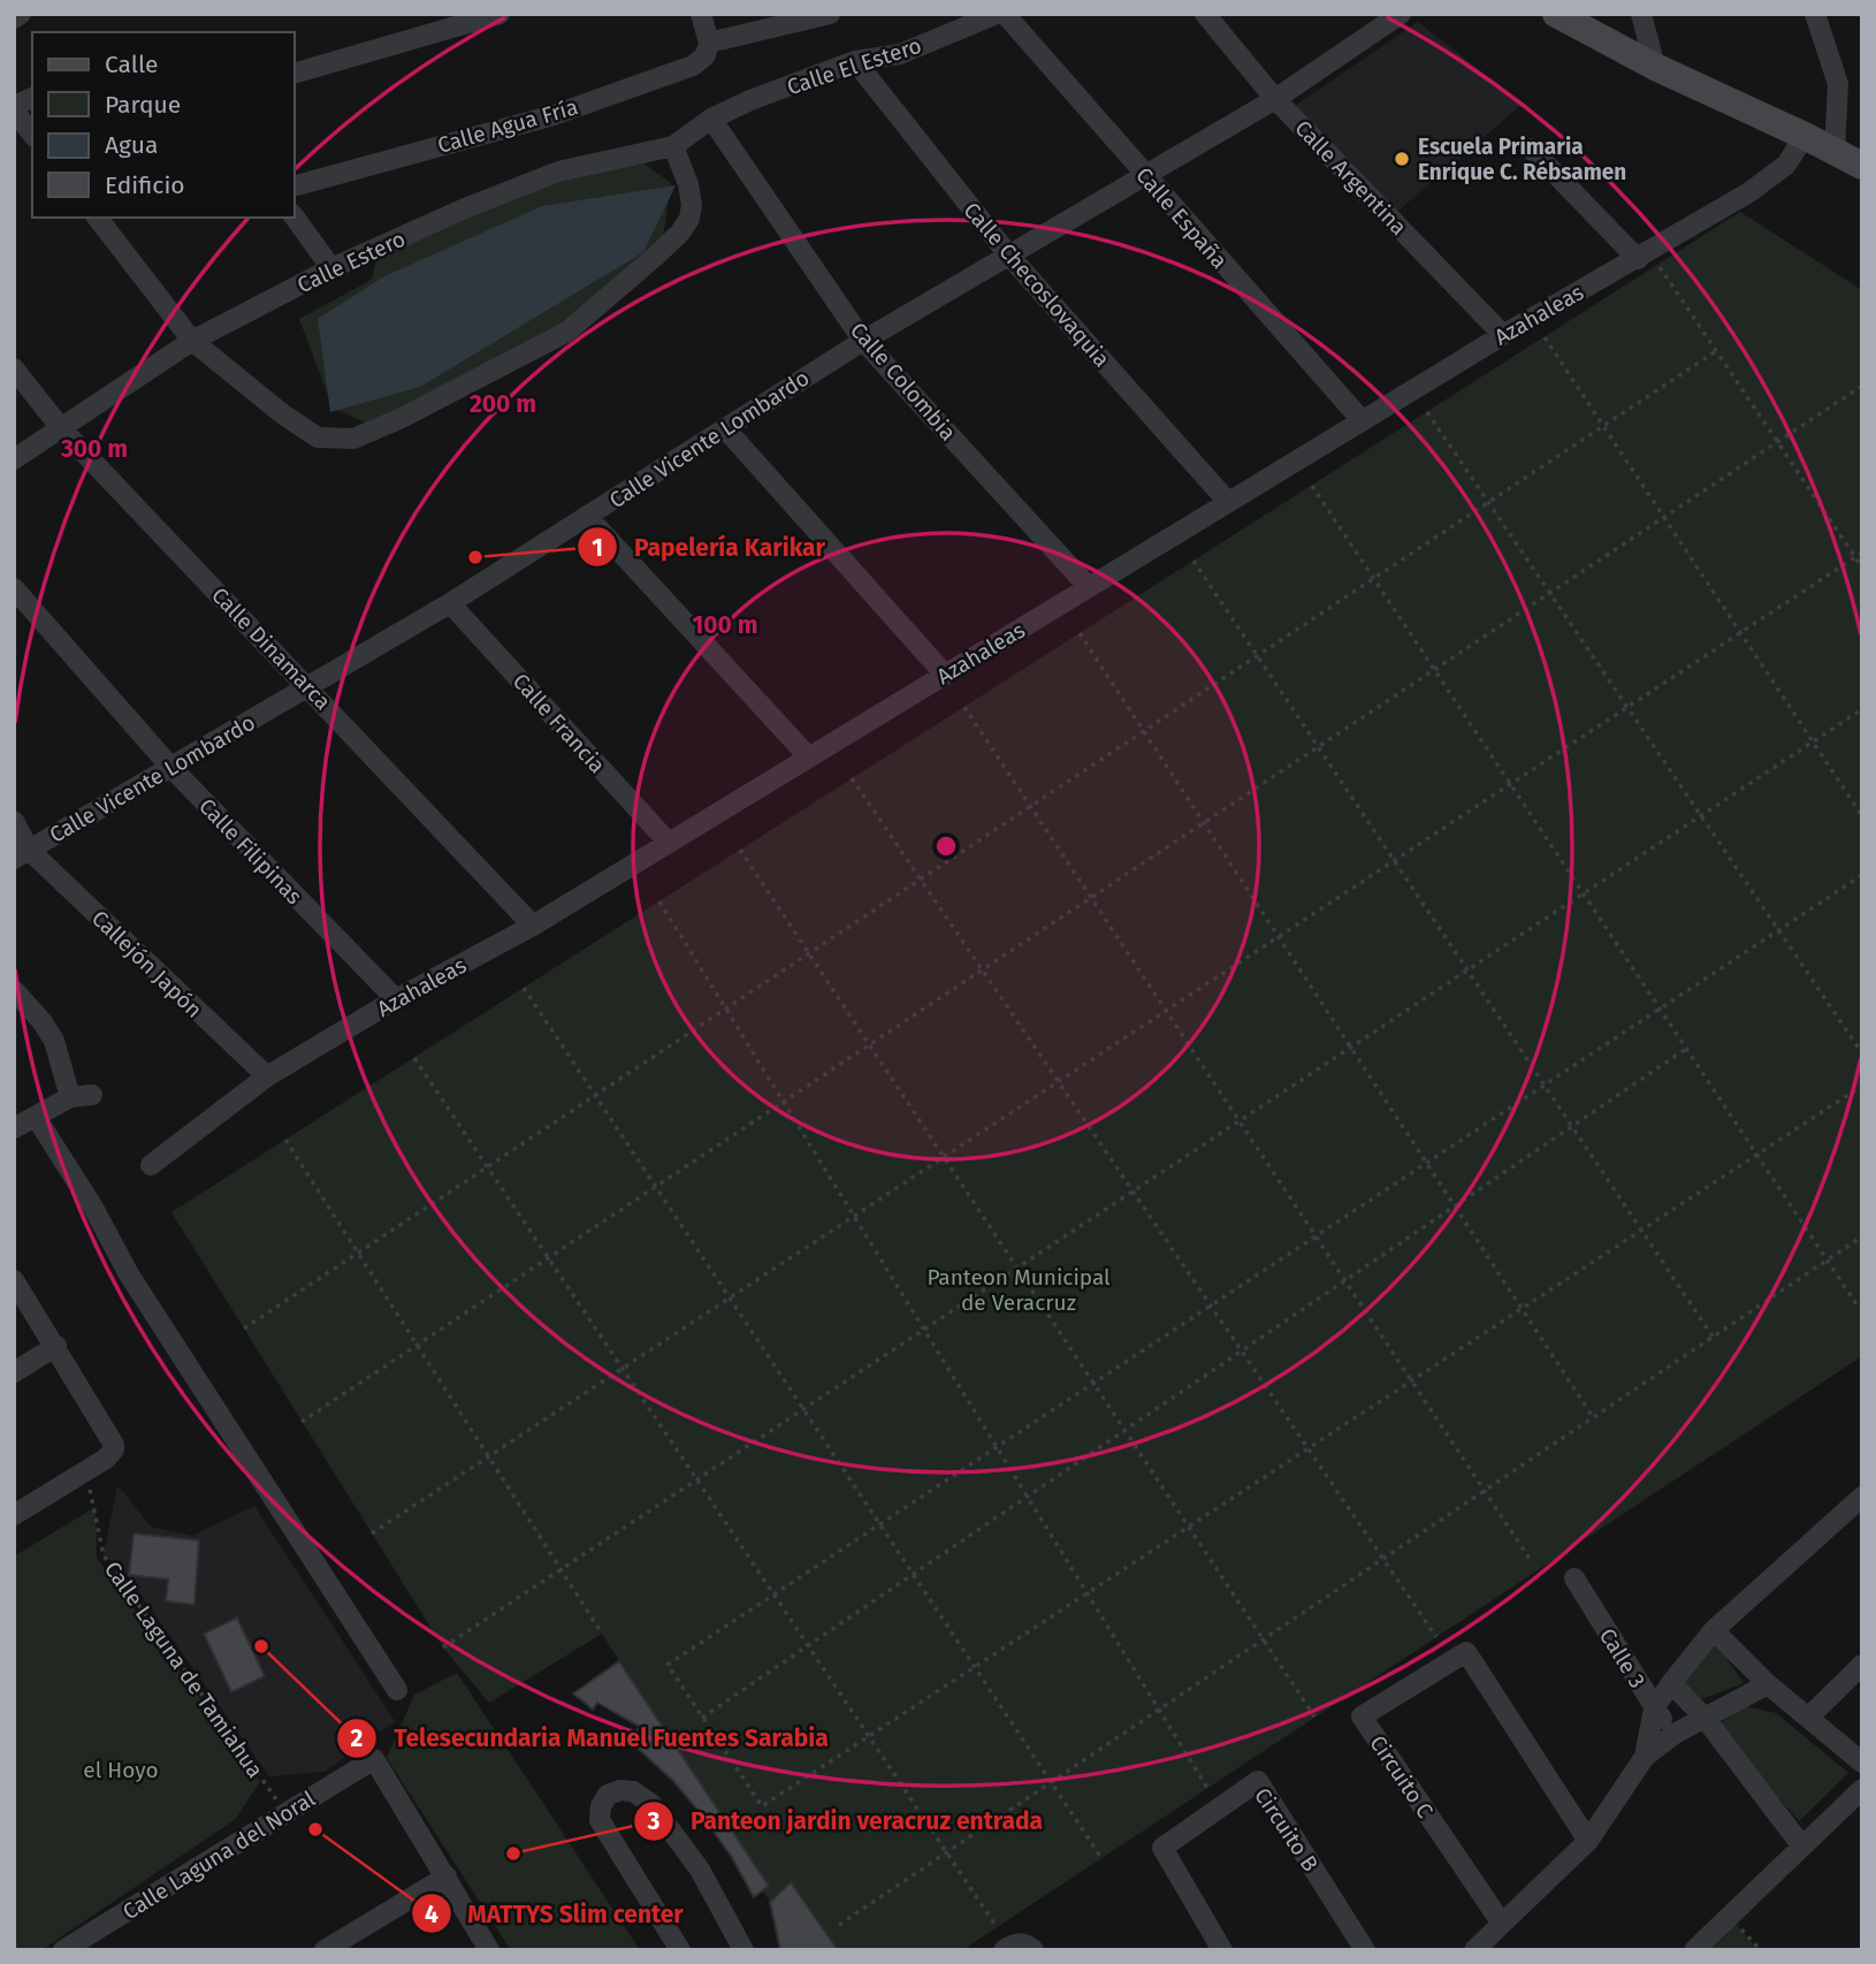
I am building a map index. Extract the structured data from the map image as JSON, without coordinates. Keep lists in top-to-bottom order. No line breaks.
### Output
{"streets":{"street":["Calle El Estero","Calle Agua Fría","Calle Argentina","Calle España","Calle Estero","Calle Checoslovaquia","Azahaleas","Calle Colombia","Calle Vicente Lombardo","Calle Dinamarca","Calle Francia","Calle Filipinas","Callejón Japón","Calle 3","Circuito C","Circuito B","Calle Laguna del Noral"],"path":["Calle Laguna de Tamiahua"]},"crossings":[["Calle El Estero","Calle Estero"],["Calle El Estero","Calle Checoslovaquia"],["Calle El Estero","Calle Colombia"],["Calle Argentina","Azahaleas"],["Calle Argentina","Calle Vicente Lombardo"],["Calle España","Azahaleas"],["Calle España","Calle Vicente Lombardo"],["Calle Estero","Calle Colombia"],["Calle Estero","Calle Dinamarca"],["Calle Checoslovaquia","Azahaleas"],["Calle Checoslovaquia","Calle Vicente Lombardo"],["Azahaleas","Calle Colombia"],["Azahaleas","Calle Dinamarca"],["Azahaleas","Calle Francia"],["Azahaleas","Calle Filipinas"],["Azahaleas","Callejón Japón"],["Calle Colombia","Calle Vicente Lombardo"],["Calle Vicente Lombardo","Calle Dinamarca"],["Calle Vicente Lombardo","Calle Francia"],["Calle Vicente Lombardo","Calle Filipinas"],["Calle Vicente Lombardo","Callejón Japón"],["Calle Laguna de Tamiahua","Calle Laguna del Noral"]],"parks":["Panteon Municipal de Veracruz","el Hoyo"],"places":["Escuela Primaria Enrique C. Rébsamen","Papelería Karikar","Telesecundaria Manuel Fuentes Sarabia","MATTYS Slim center","Panteon jardin veracruz entrada"],"legend":["Calle","Parque","Agua","Edificio"],"rings":["200 m","300 m","100 m"]}
